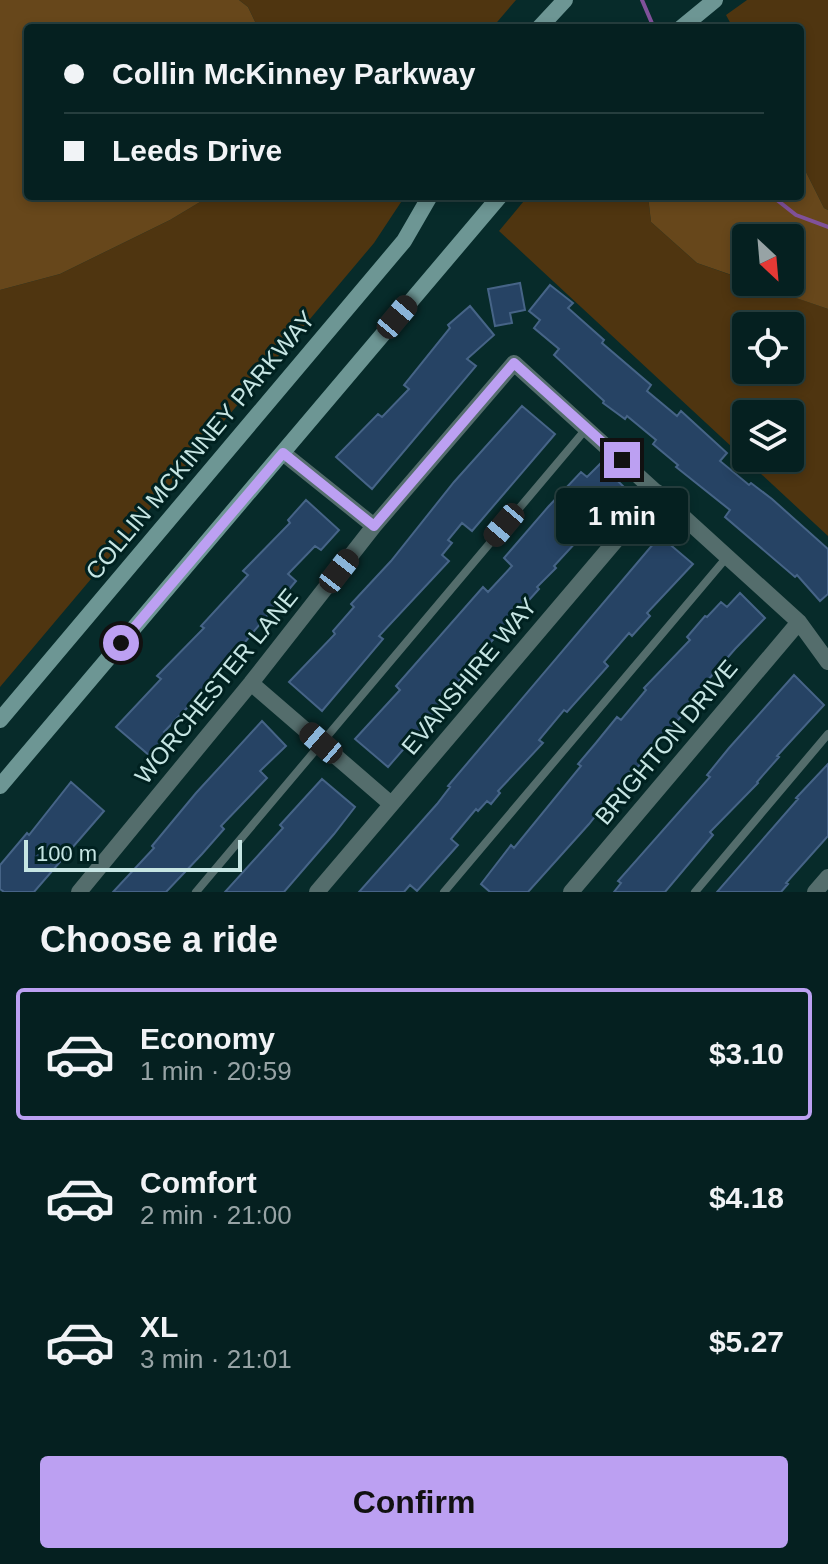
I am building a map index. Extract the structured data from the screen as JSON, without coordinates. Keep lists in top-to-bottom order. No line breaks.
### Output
{"streets":{"street":["COLLIN MCKINNEY PARKWAY","EVANSHIRE WAY","WORCHESTER LANE","BRIGHTON DRIVE"]},"scale_bar":"100 m","north":"bottom right","page":{"banner":["Collin McKinney Parkway","Leeds Drive"],"bubble":"1 min","scale":"100 m","heading":"Choose a ride","list":[{"name":"Economy","note":"1 min · 20:59","value":"$3.10"},{"name":"Comfort","note":"2 min · 21:00","value":"$4.18"},{"name":"XL","note":"3 min · 21:01","value":"$5.27"}],"buttons":"Confirm"}}
